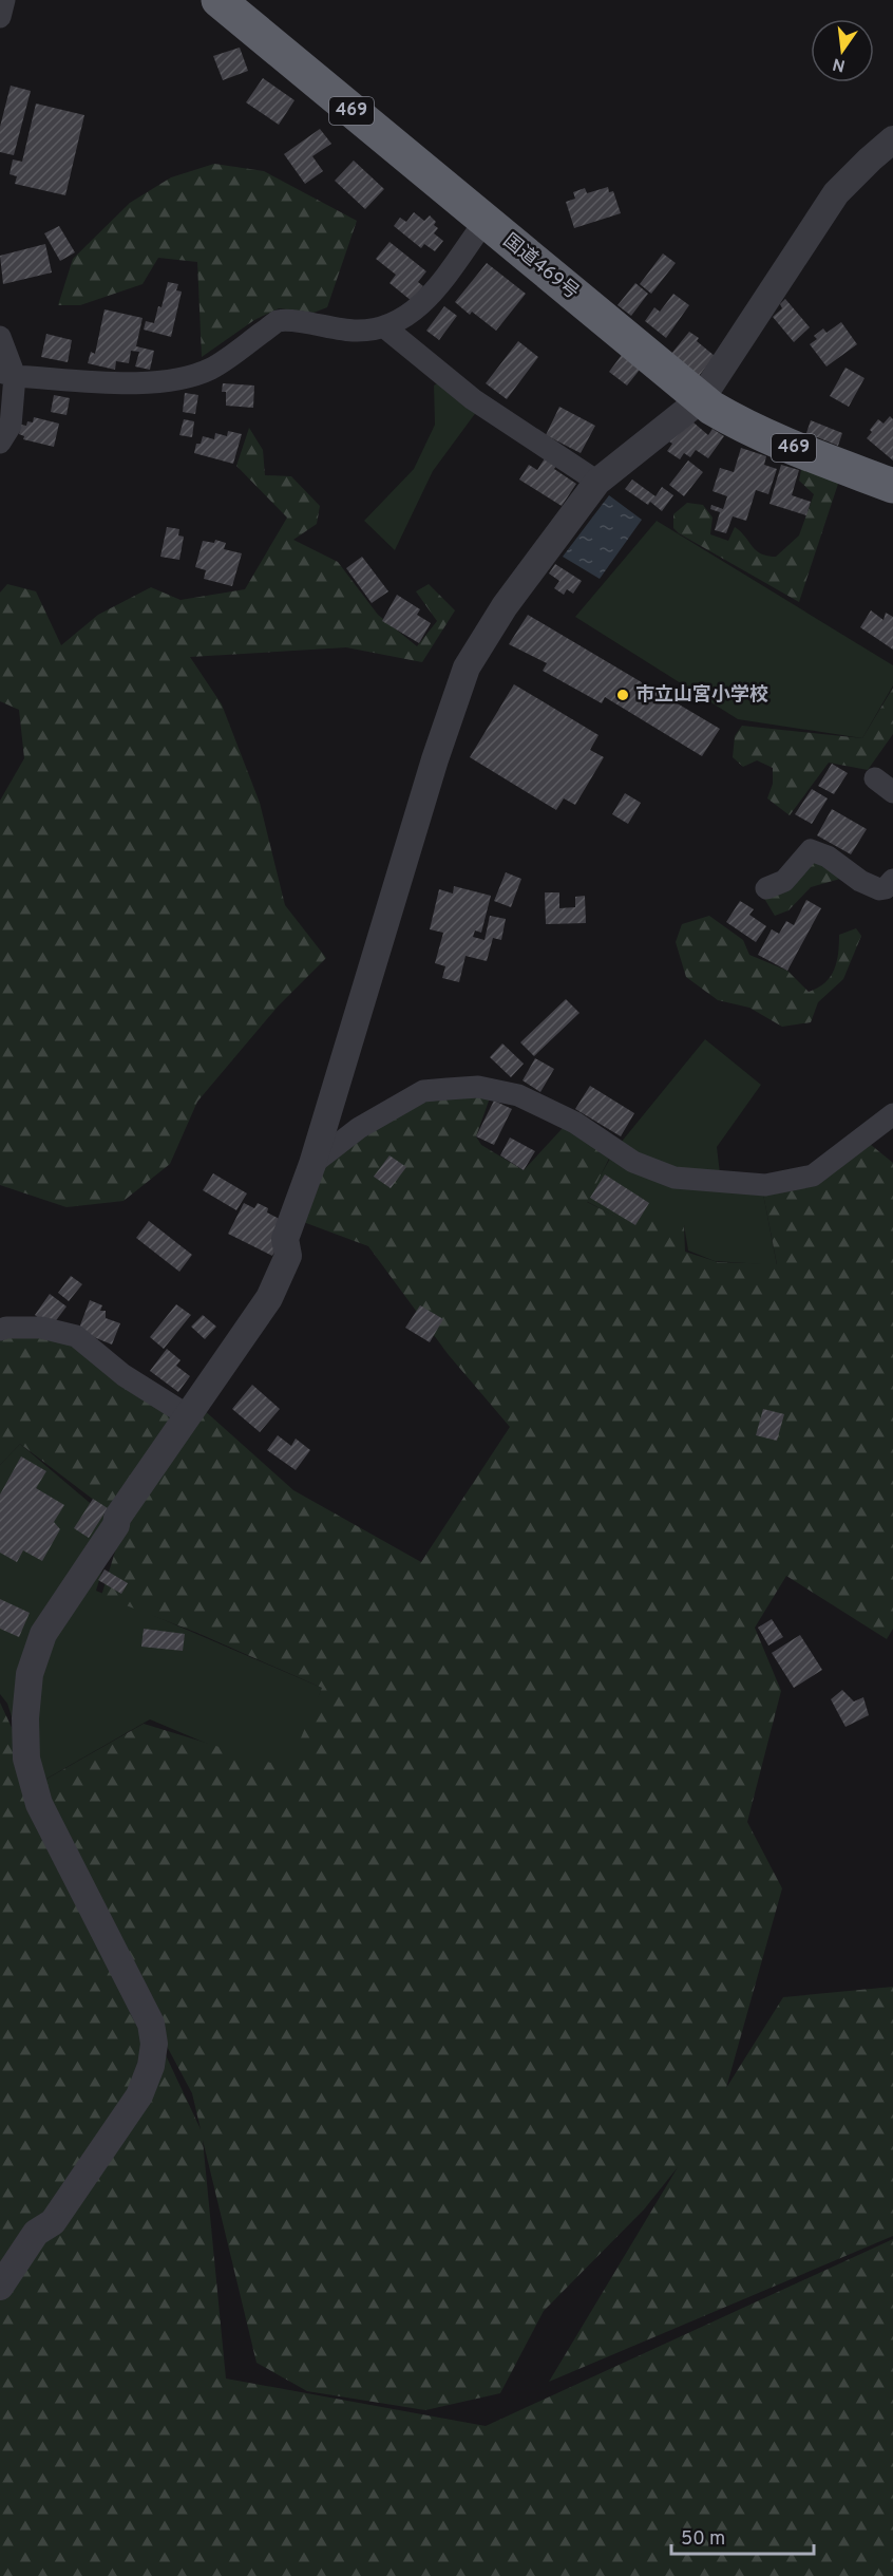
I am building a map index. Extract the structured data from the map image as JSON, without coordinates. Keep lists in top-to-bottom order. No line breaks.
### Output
{"streets":{"highway":["469","国道469号"]},"places":["市立山宮小学校"],"scale_bar":"50 m","north":"bottom"}
